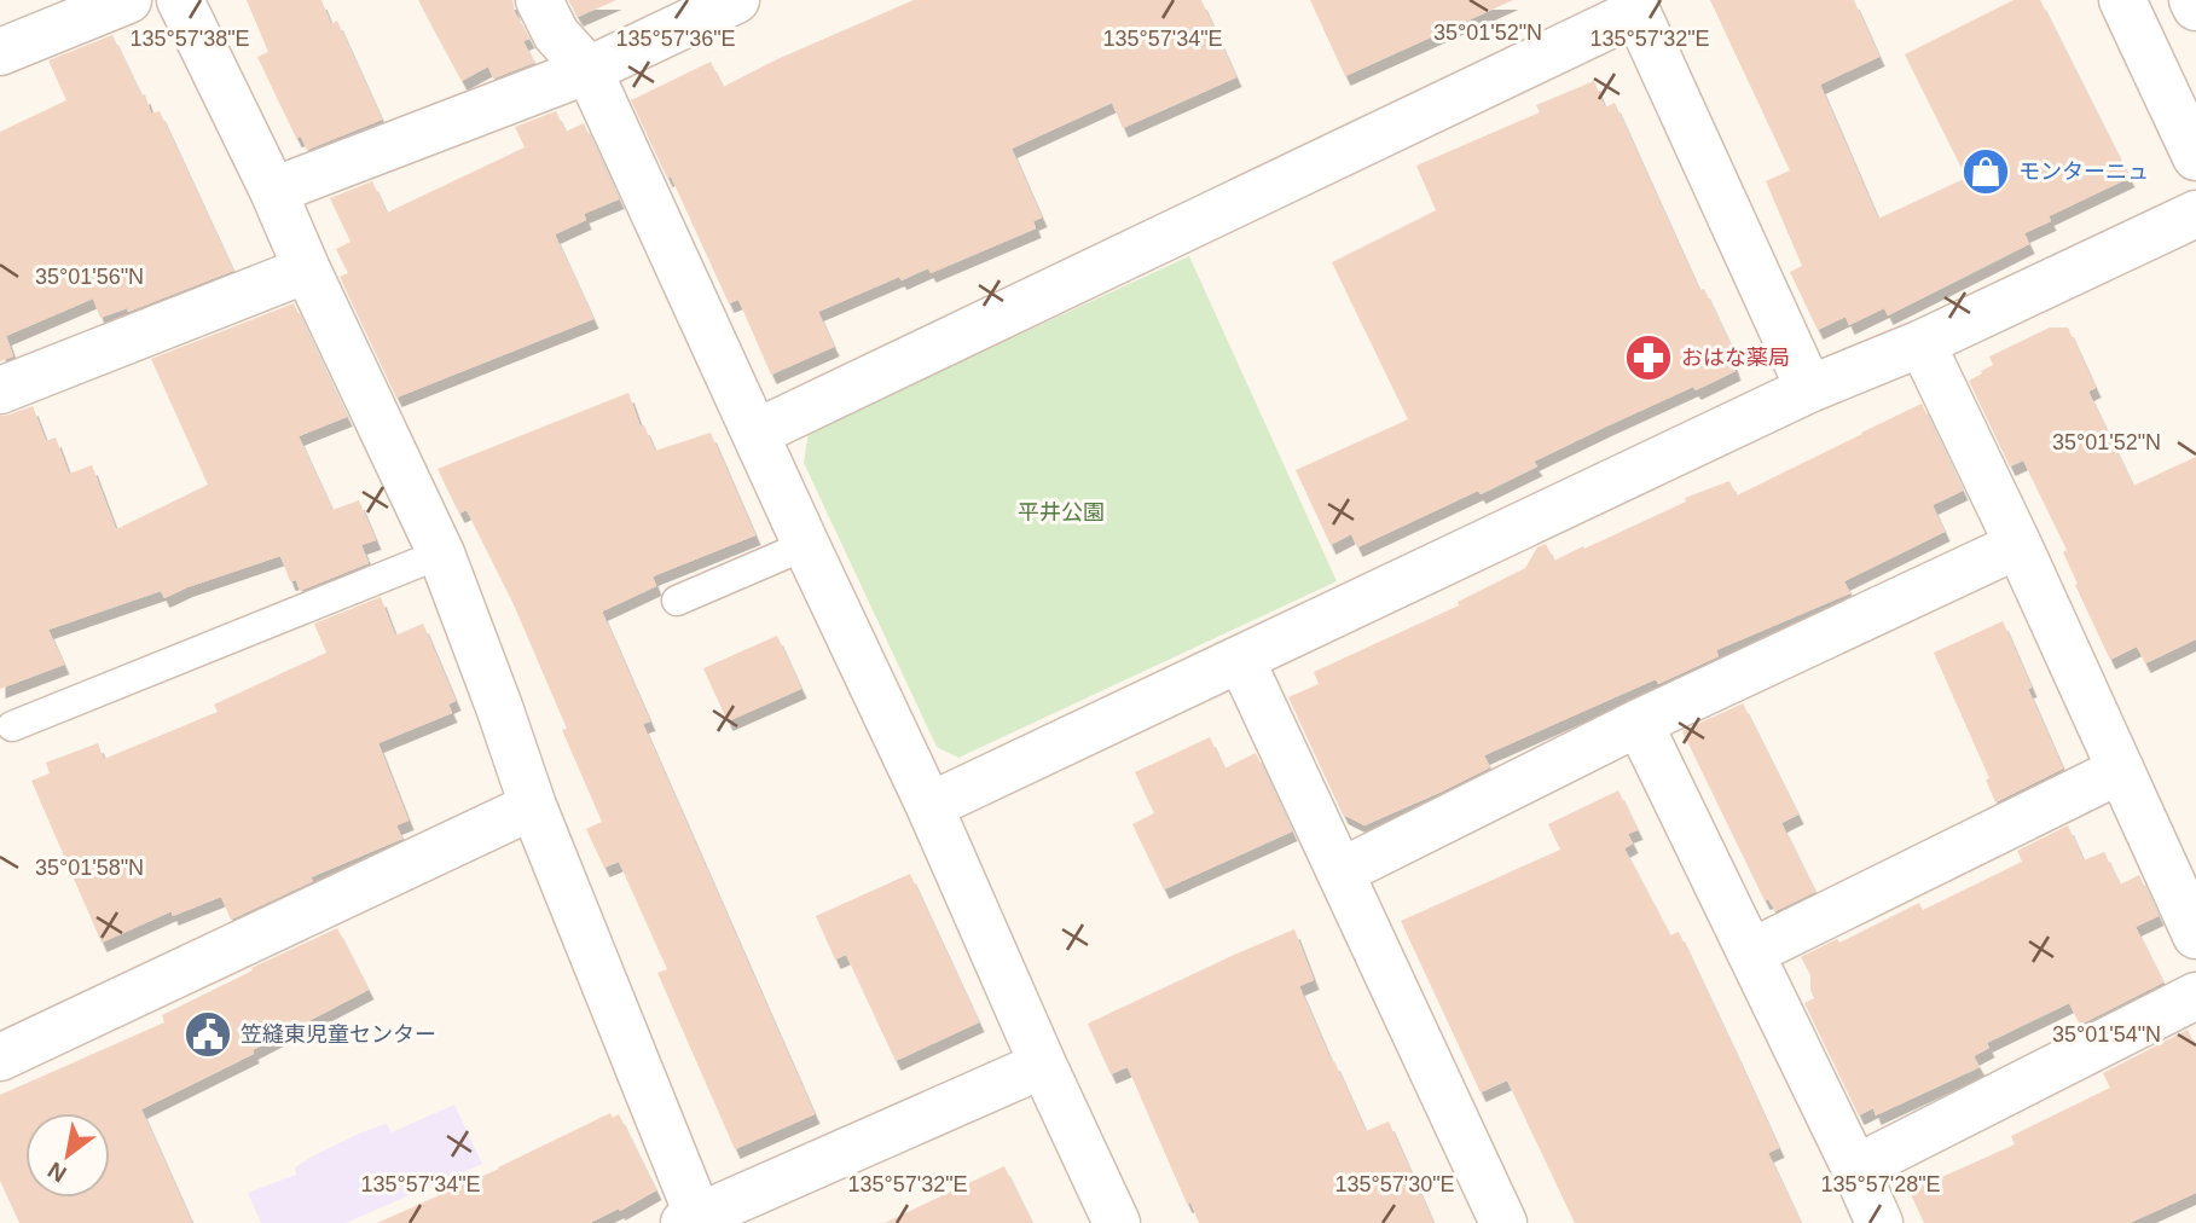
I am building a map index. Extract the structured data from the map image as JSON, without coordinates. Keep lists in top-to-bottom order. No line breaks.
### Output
{"parks":["平井公園"],"places":{"shop":["モンターニュ"],"pharmacy":["おはな薬局"],"public building":["笠縫東児童センター"]},"north":"bottom left","coordinates":["35°01'52\"N","135°57'38\"E","135°57'36\"E","135°57'34\"E","135°57'32\"E","35°01'56\"N","35°01'58\"N","35°01'54\"N","135°57'30\"E","135°57'28\"E"]}
